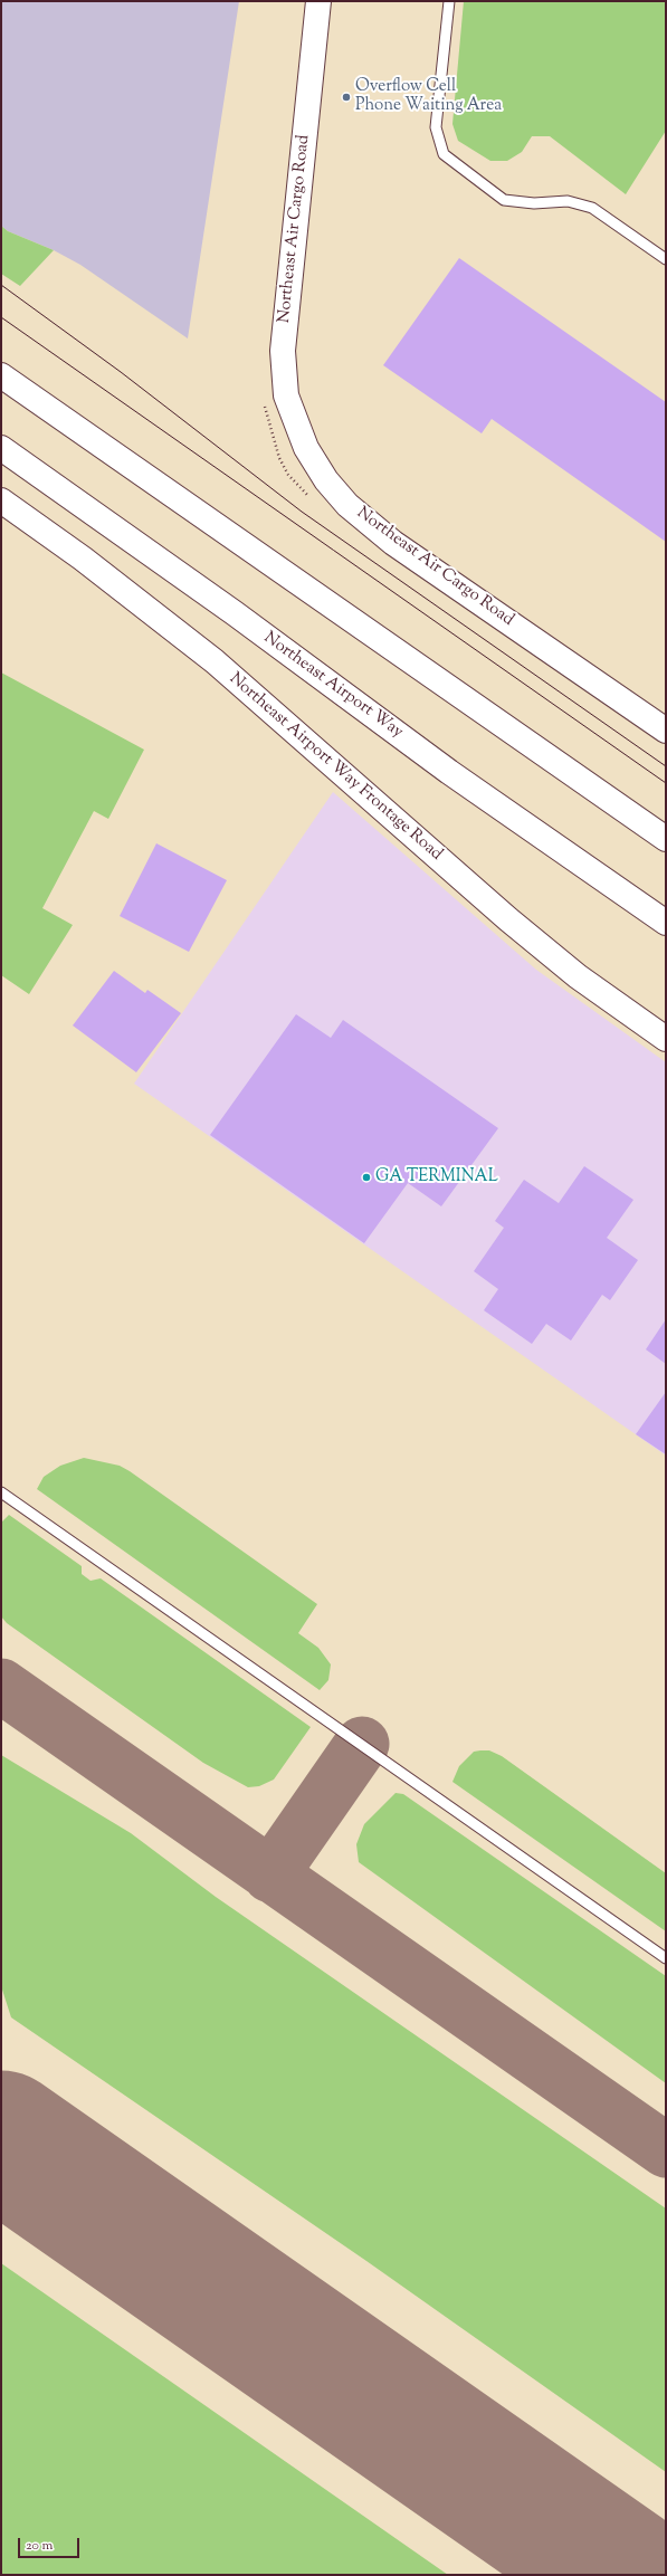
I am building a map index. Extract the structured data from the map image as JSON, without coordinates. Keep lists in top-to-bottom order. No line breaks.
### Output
{"streets":{"street":["Northeast Air Cargo Road","Northeast Airport Way","Northeast Airport Way Frontage Road"]},"places":["Overflow Cell Phone Waiting Area","GA TERMINAL"],"scale_bar":"20 m"}
